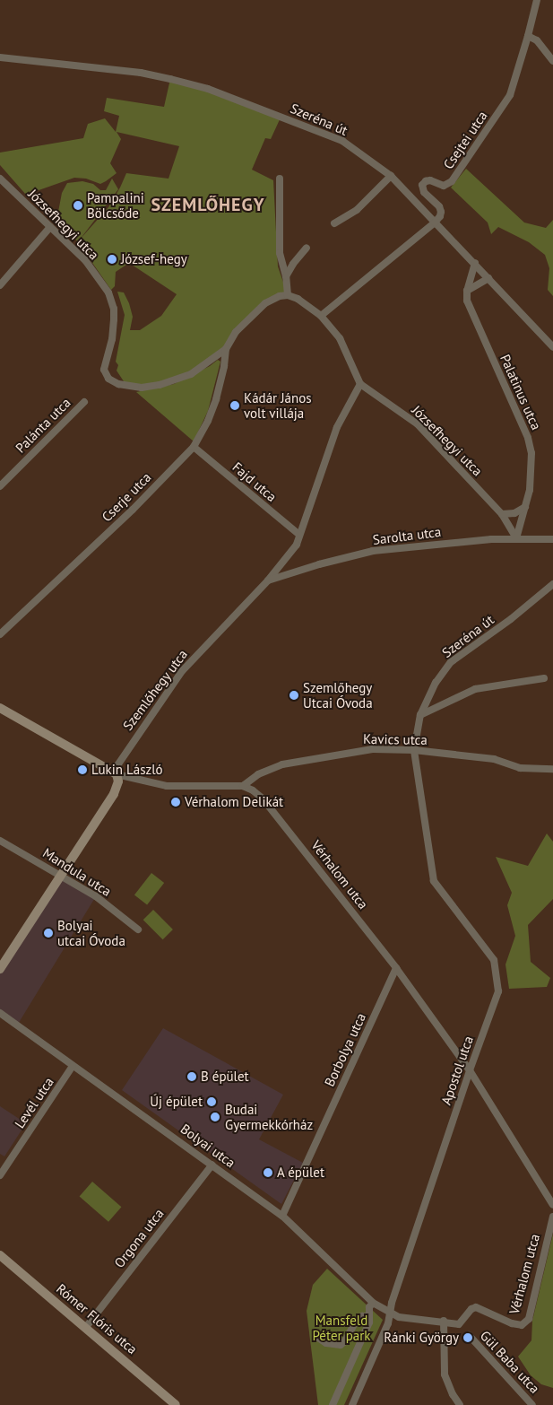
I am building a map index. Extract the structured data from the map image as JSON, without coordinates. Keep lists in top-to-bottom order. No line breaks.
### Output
{"streets":{"street":["Szeréna út","Csejtei utca","Józsefhegyi utca","Palatinus utca","Palánta utca","Fajd utca","Cserje utca","Sarolta utca","Szemlőhegy utca","Kavics utca","Mandula utca","Vérhalom utca","Borbolya utca","Apostol utca","Levél utca","Bolyai utca","Orgona utca","Rómer Flóris utca","Gül Baba utca"]},"crossings":[["Szeréna út","Csejtei utca"],["Szeréna út","Kavics utca"],["Szeréna út","Apostol utca"],["Józsefhegyi utca","Palatinus utca"],["Józsefhegyi utca","Cserje utca"],["Józsefhegyi utca","Sarolta utca"],["Józsefhegyi utca","Szemlőhegy utca"],["Palatinus utca","Sarolta utca"],["Fajd utca","Cserje utca"],["Fajd utca","Szemlőhegy utca"],["Sarolta utca","Szemlőhegy utca"],["Szemlőhegy utca","Mandula utca"],["Kavics utca","Vérhalom utca"],["Kavics utca","Apostol utca"],["Vérhalom utca","Borbolya utca"],["Vérhalom utca","Apostol utca"],["Vérhalom utca","Bolyai utca"],["Borbolya utca","Bolyai utca"],["Apostol utca","Bolyai utca"],["Levél utca","Bolyai utca"],["Bolyai utca","Orgona utca"],["Orgona utca","Rómer Flóris utca"]],"districts":["SZEMLŐHEGY"],"parks":["Mansfeld Péter park"],"places":["Pampalini Bölcsőde","József-hegy","Kádár János volt villája","Szemlőhegy Utcai Óvoda","Lukin László","Vérhalom Delikát","Bolyai utcai Óvoda","B épület","Új épület","Budai Gyermekkórház","A épület","Ránki György"]}
